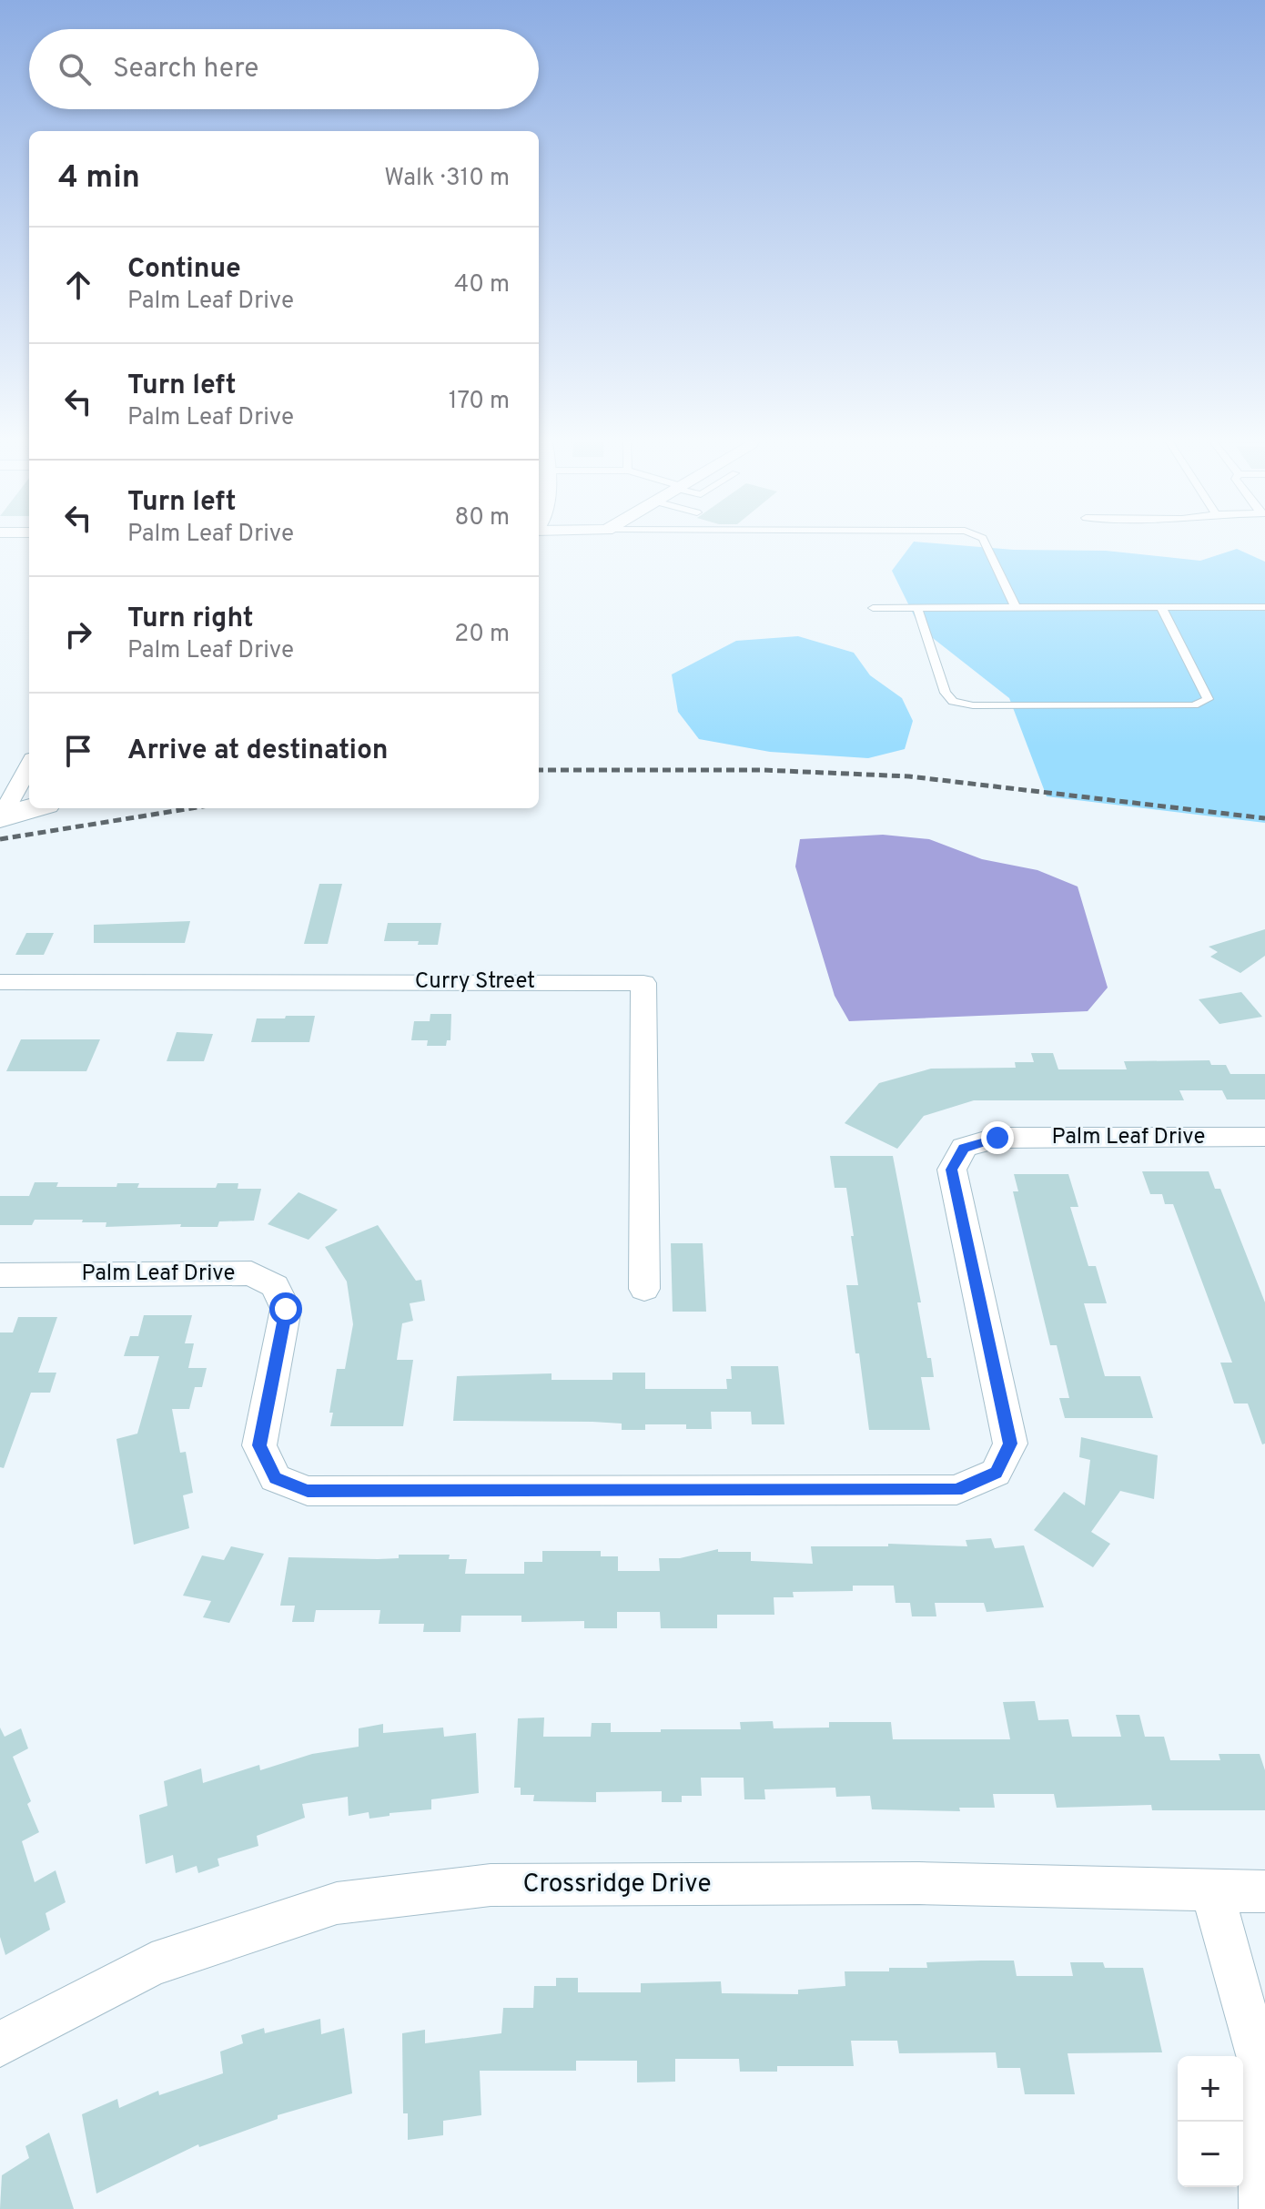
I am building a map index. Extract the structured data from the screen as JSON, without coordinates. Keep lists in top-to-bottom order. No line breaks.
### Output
{"streets":{"street":["Curry Street","Palm Leaf Drive","Crossridge Drive"]},"page":{"search":"Search here","heading":["4 min","Walk · 310 m"],"list":[["Continue","Palm Leaf Drive","40 m"],["Turn left","Palm Leaf Drive","170 m"],["Turn left","Palm Leaf Drive","80 m"],["Turn right","Palm Leaf Drive","20 m"],"Arrive at destination"],"map_buttons":["+","−"]}}
